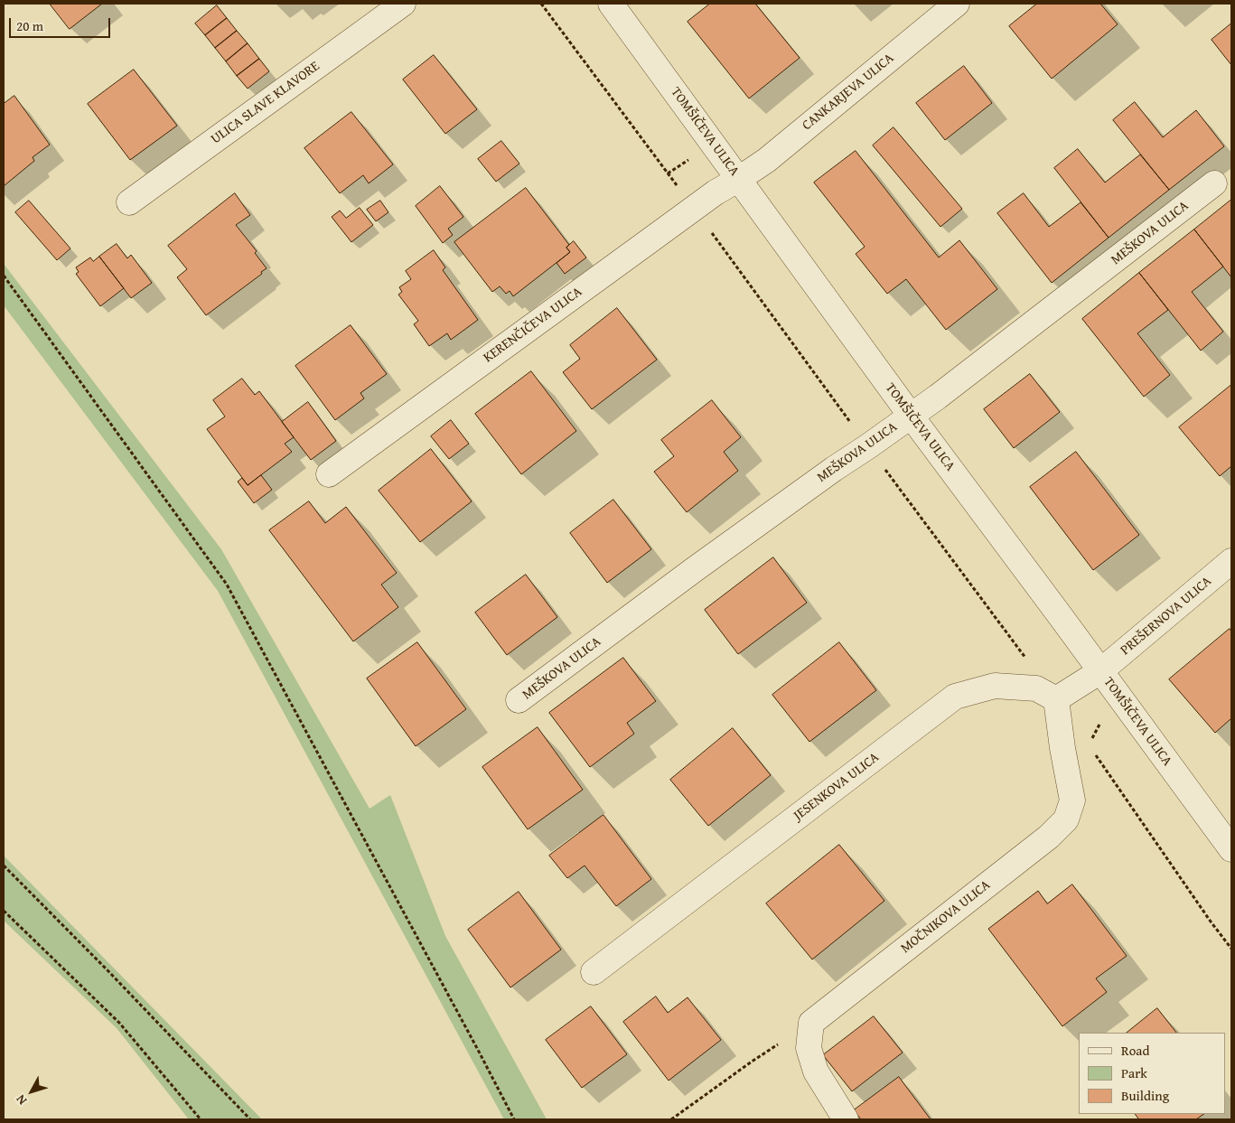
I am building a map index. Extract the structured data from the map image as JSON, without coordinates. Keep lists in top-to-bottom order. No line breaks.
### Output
{"streets":{"street":["CANKARJEVA ULICA","ULICA SLAVE KLAVORE","TOMŠIČEVA ULICA","MEŠKOVA ULICA","KERENČIČEVA ULICA","PREŠERNOVA ULICA","JESENKOVA ULICA","MOČNIKOVA ULICA"]},"crossings":[["CANKARJEVA ULICA","TOMŠIČEVA ULICA"],["CANKARJEVA ULICA","KERENČIČEVA ULICA"],["TOMŠIČEVA ULICA","MEŠKOVA ULICA"],["TOMŠIČEVA ULICA","KERENČIČEVA ULICA"],["TOMŠIČEVA ULICA","PREŠERNOVA ULICA"],["JESENKOVA ULICA","MOČNIKOVA ULICA"]],"legend":["Road","Park","Building"],"scale_bar":"20 m","north":"bottom left"}
